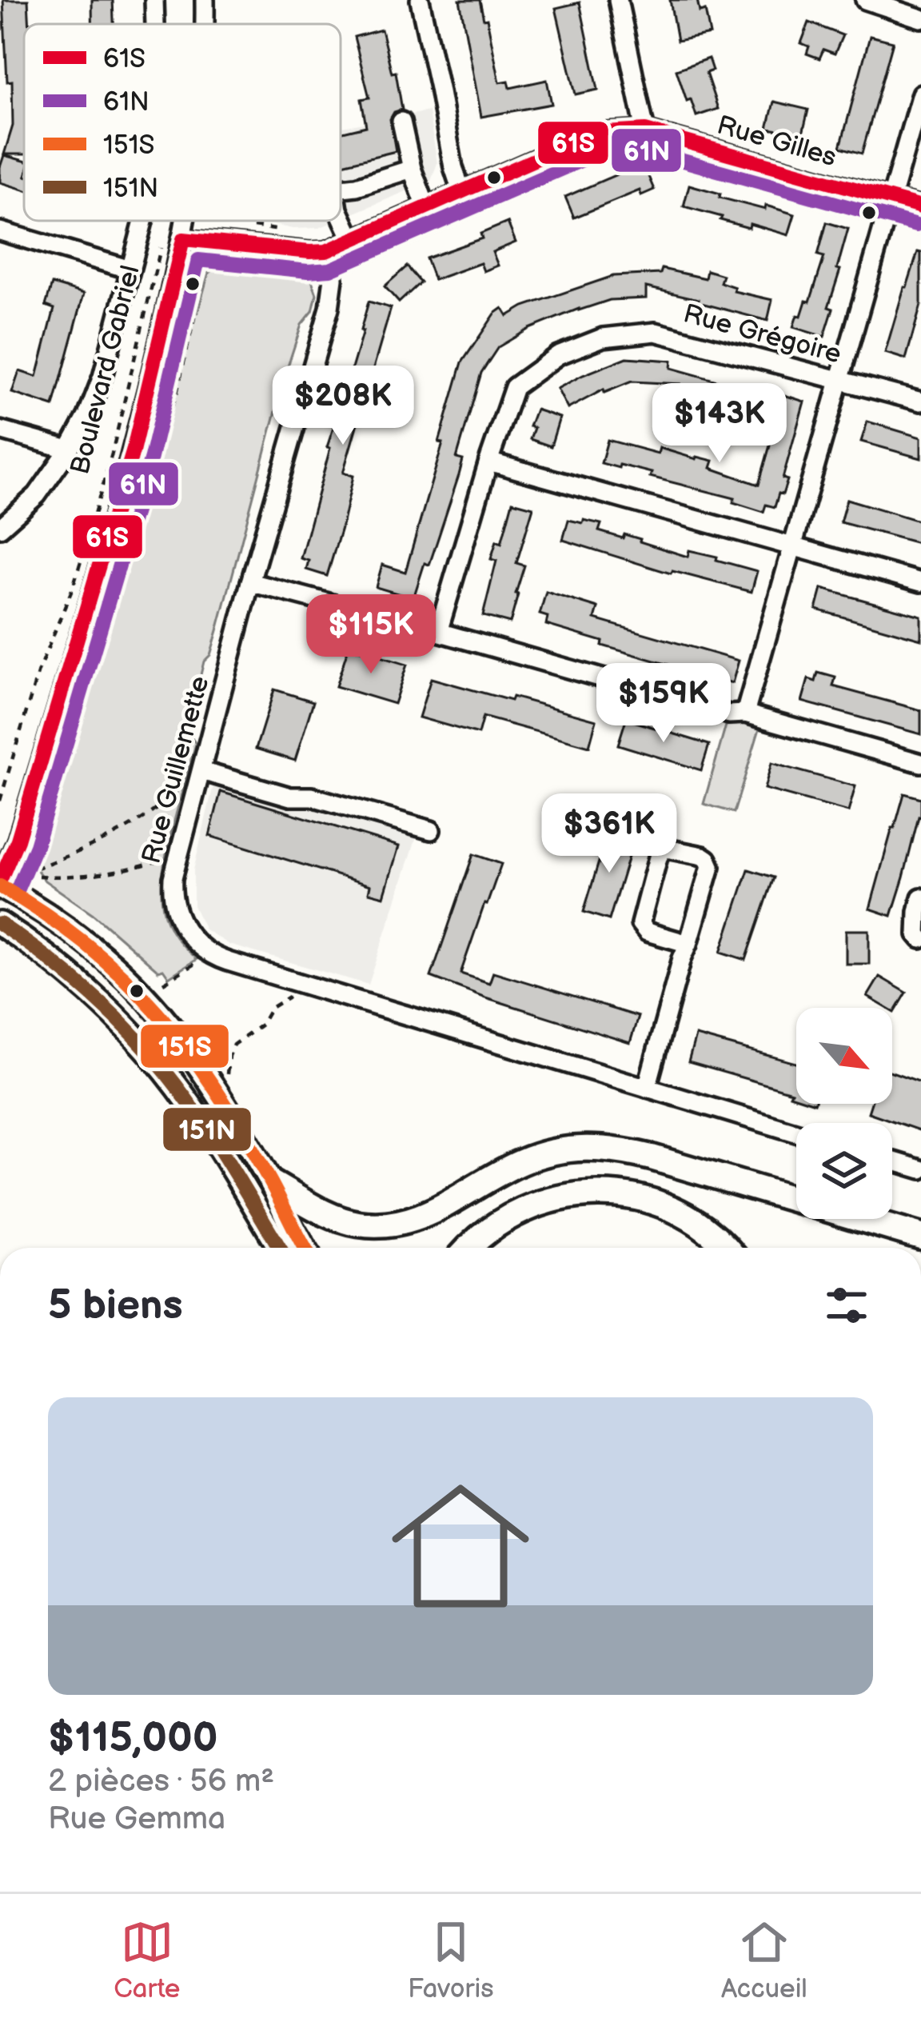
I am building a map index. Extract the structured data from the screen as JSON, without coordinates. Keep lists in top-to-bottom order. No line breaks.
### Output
{"streets":{"street":["Rue Gilles","Rue Grégoire","Boulevard Gabriel","Rue Guillemette"]},"crossings":[["Rue Gilles","Boulevard Gabriel"],["Rue Gilles","Rue Guillemette"]],"lines":["transit line 61S","transit line 61N","transit line 151S","transit line 151N"],"legend":["61S","61N","151S","151N"],"north":"bottom right","page":{"price":["$208K","$143K","$115K","$159K","$361K"],"heading":"5 biens","list":[{"name":"$115,000","note":"2 pièces · 56 m² · Rue Gemma"}],"tabs":["Carte","Favoris","Accueil"]}}
